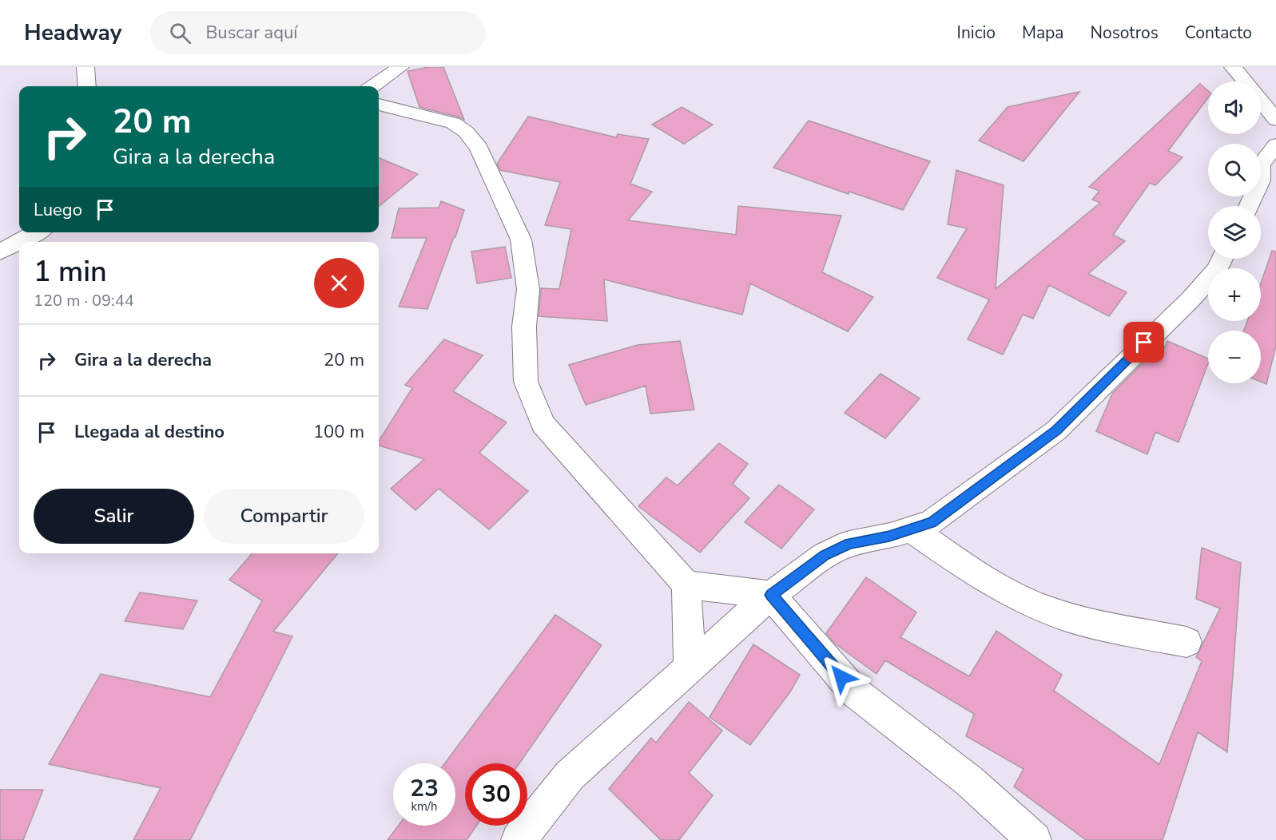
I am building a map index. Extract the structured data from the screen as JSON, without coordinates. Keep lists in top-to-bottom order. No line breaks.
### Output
{"page":{"header":"Headway","search":"Buscar aquí","nav":["Inicio","Mapa","Nosotros","Contacto"],"map_buttons":["+","−"],"turn":["20 m","Gira a la derecha"],"then":"Luego","heading":["1 min","120 m · 09:44"],"list":[{"name":"Gira a la derecha","value":"20 m"},{"name":"Llegada al destino","value":"100 m"}],"buttons":["Salir","Compartir"],"speed":"23 km/h","limit":"30"}}
